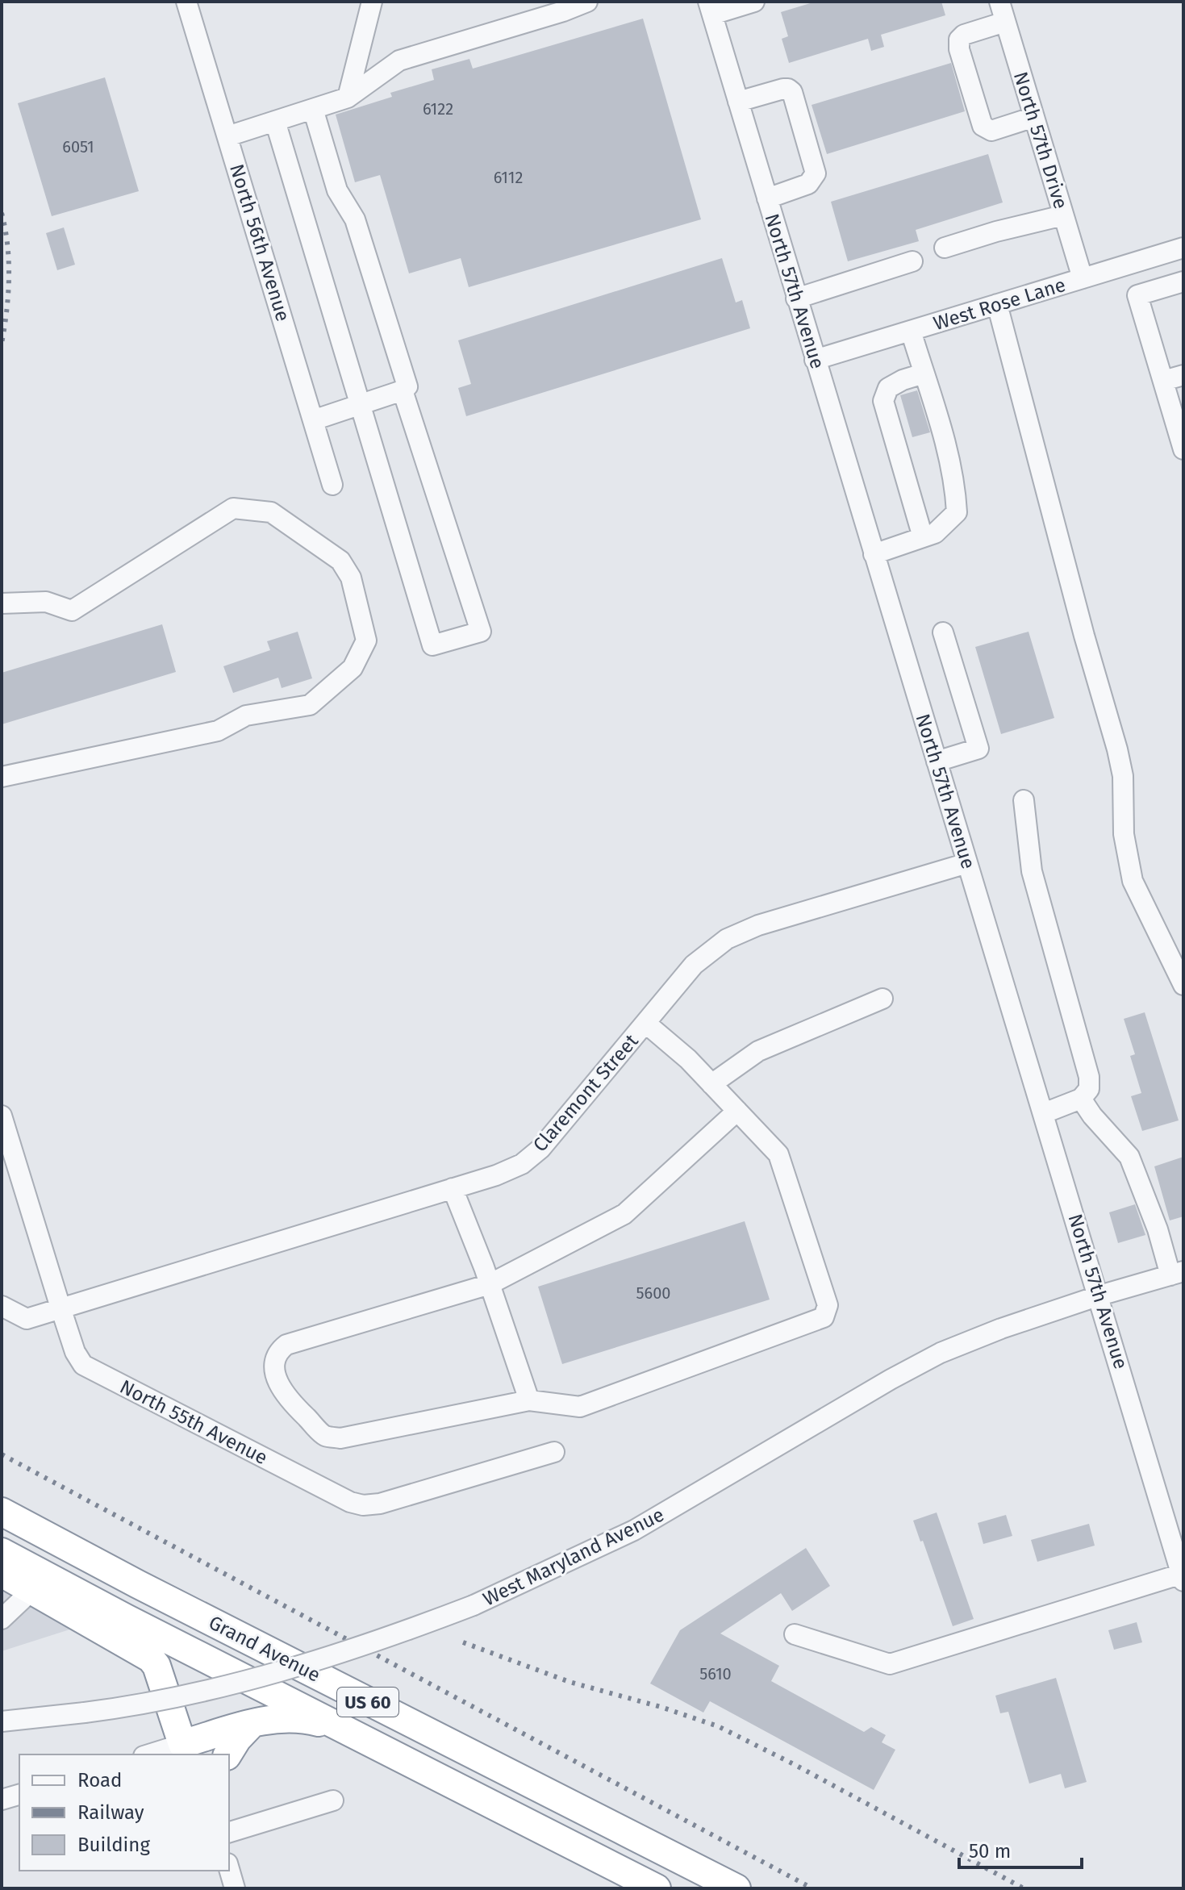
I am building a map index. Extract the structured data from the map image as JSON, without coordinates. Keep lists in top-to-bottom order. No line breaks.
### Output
{"streets":{"highway":["Grand Avenue","US 60"],"street":["North 57th Drive","North 56th Avenue","North 57th Avenue","West Rose Lane","Claremont Street","North 55th Avenue","West Maryland Avenue"]},"crossings":[["North 57th Drive","West Rose Lane"],["North 57th Avenue","West Rose Lane"],["North 57th Avenue","Claremont Street"],["North 57th Avenue","West Maryland Avenue"],["Claremont Street","North 55th Avenue"]],"house_numbers":["6122","6051","6112","5600","5610"],"legend":["Road","Railway","Building"],"scale_bar":"50 m"}
